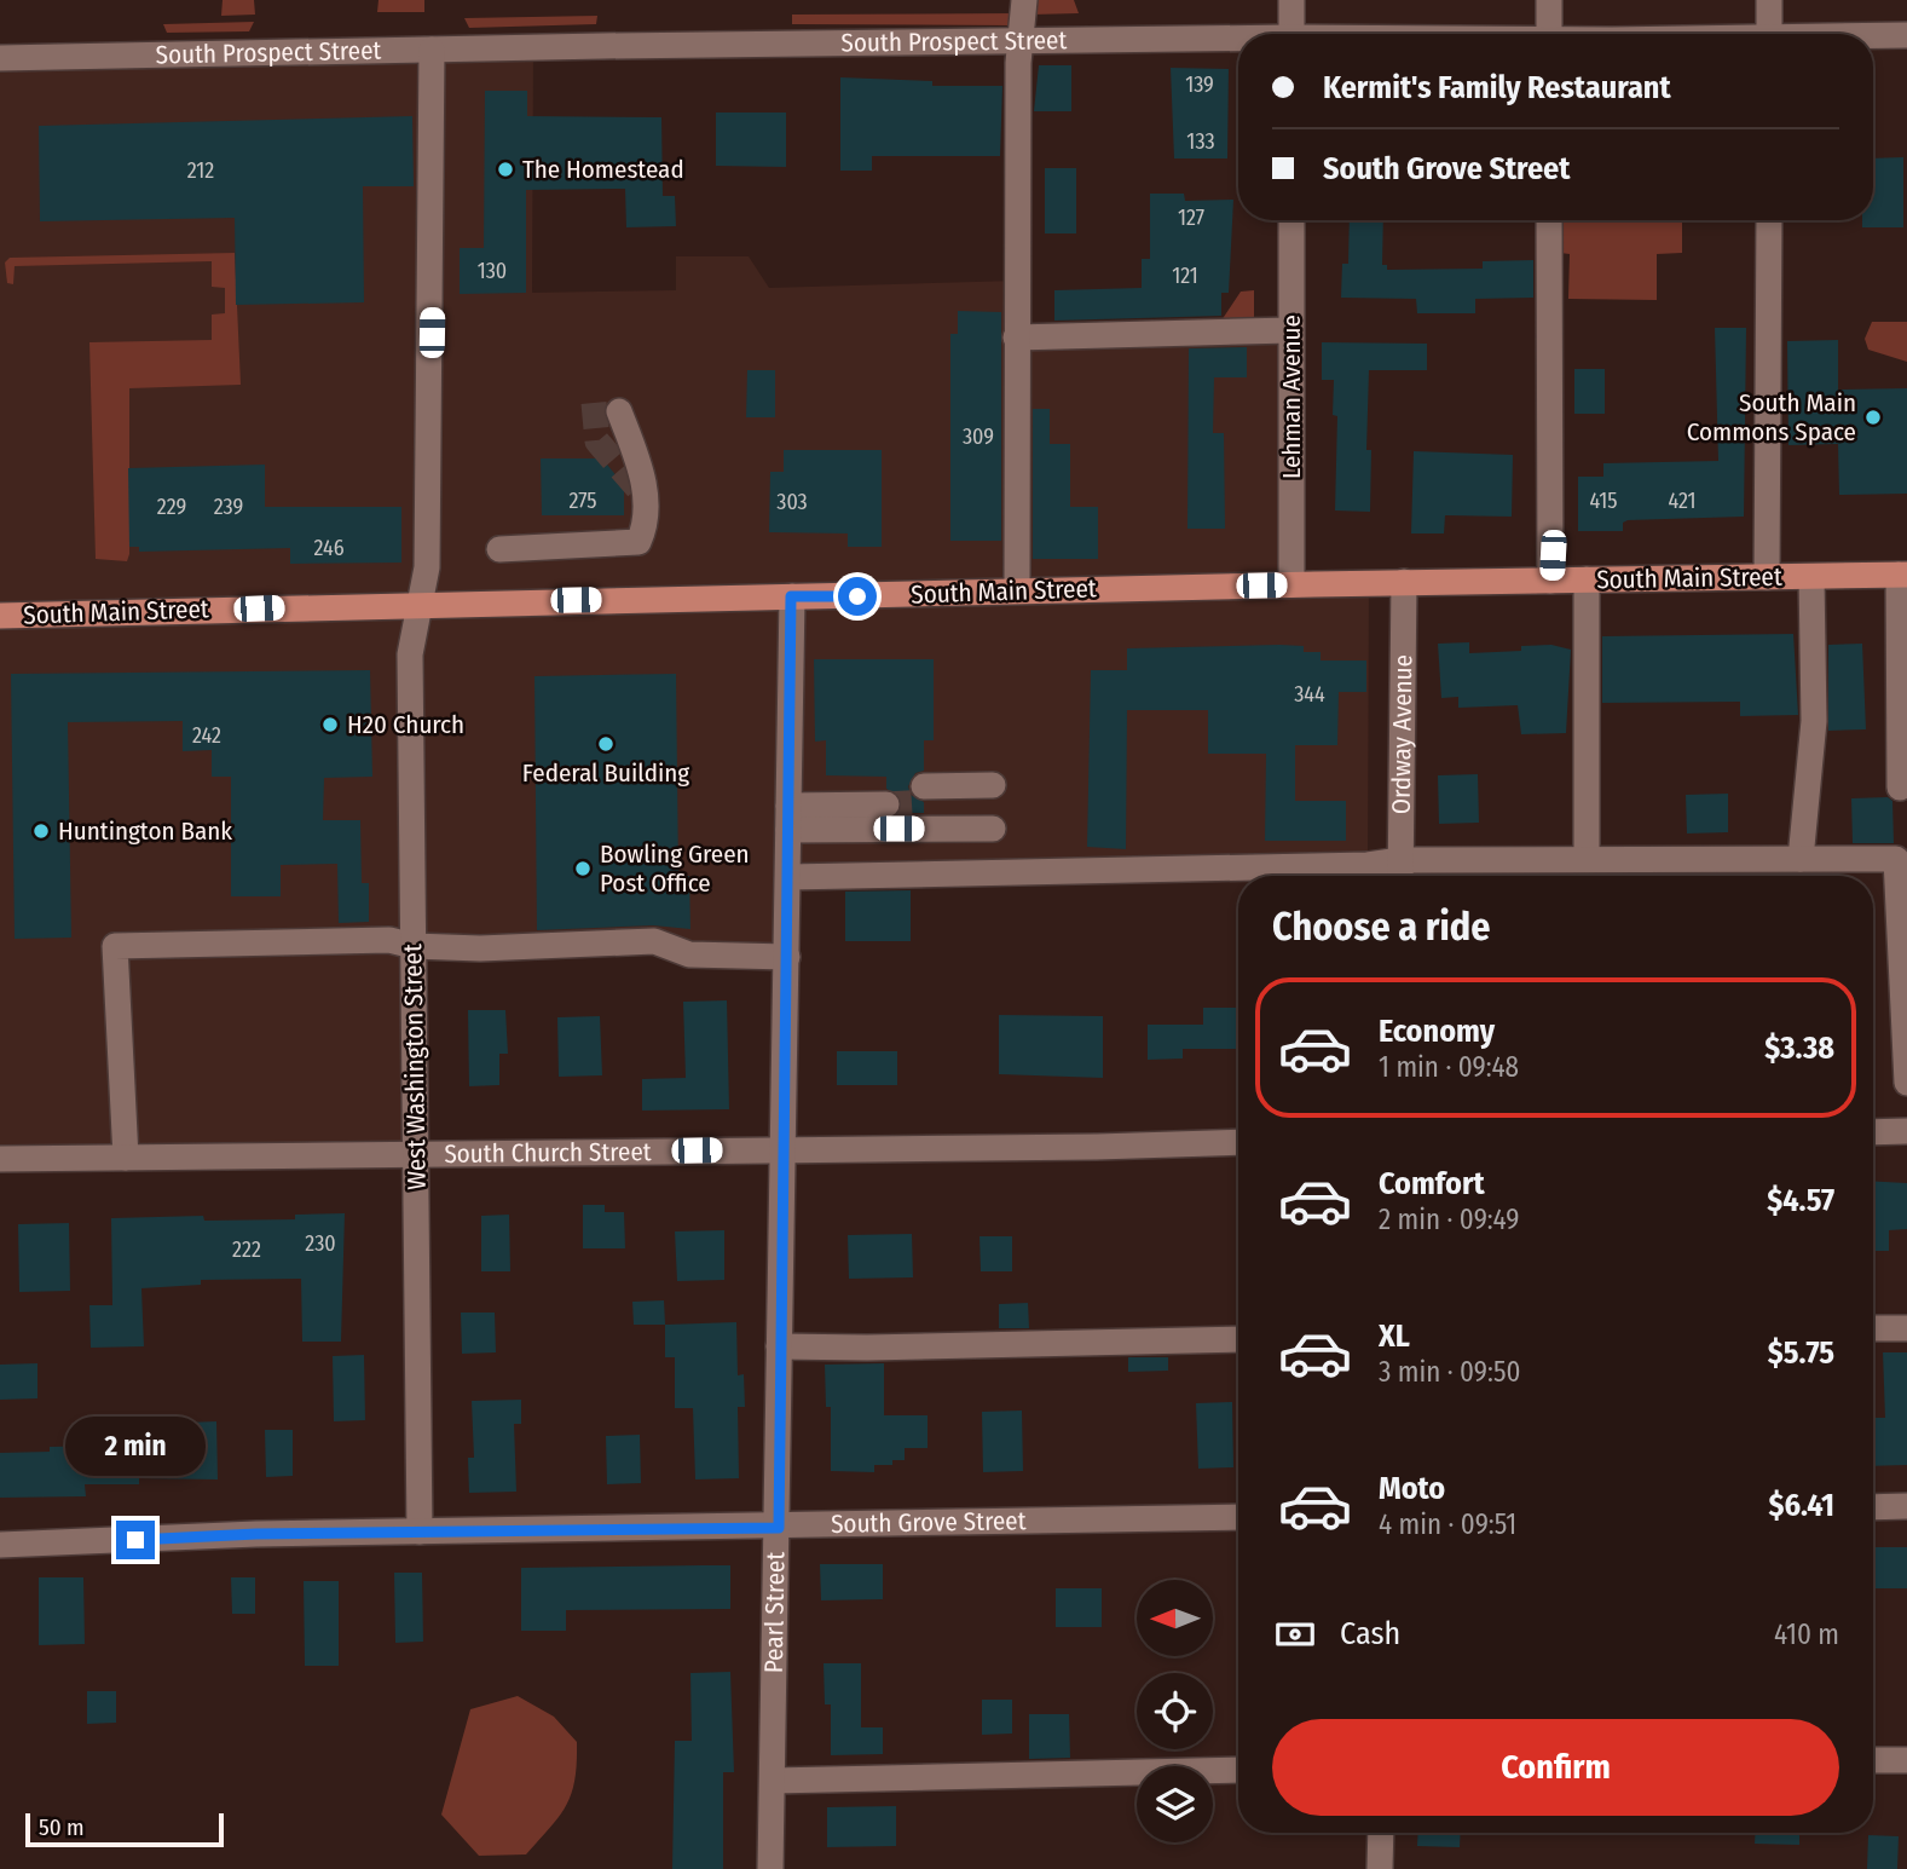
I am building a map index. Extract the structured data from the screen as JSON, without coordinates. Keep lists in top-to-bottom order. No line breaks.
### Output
{"streets":{"main road":["South Main Street"],"street":["South Prospect Street","Lehman Avenue","Ordway Avenue","West Washington Street","South Church Street","South Grove Street","Pearl Street"]},"crossings":[["South Prospect Street","West Washington Street"],["Lehman Avenue","South Main Street"],["South Main Street","Ordway Avenue"],["South Main Street","West Washington Street"],["South Main Street","Pearl Street"],["West Washington Street","South Church Street"],["West Washington Street","South Grove Street"],["South Church Street","Pearl Street"],["South Grove Street","Pearl Street"]],"places":["The Homestead","South Main Commons Space","H20 Church","Federal Building","Huntington Bank","Bowling Green Post Office"],"house_numbers":["139","133","212","127","130","121","309","275","415","421","303","229","239","246","344","242","230","222"],"scale_bar":"50 m","north":"left","page":{"banner":["Kermit's Family Restaurant","South Grove Street"],"heading":"Choose a ride","list":[{"name":"Economy","note":"1 min · 09:48","value":"$3.38"},{"name":"Comfort","note":"2 min · 09:49","value":"$4.57"},{"name":"XL","note":"3 min · 09:50","value":"$5.75"},{"name":"Moto","note":"4 min · 09:51","value":"$6.41"}],"bubble":"2 min","pay":["Cash","410 m"],"buttons":"Confirm","scale":"50 m"}}
